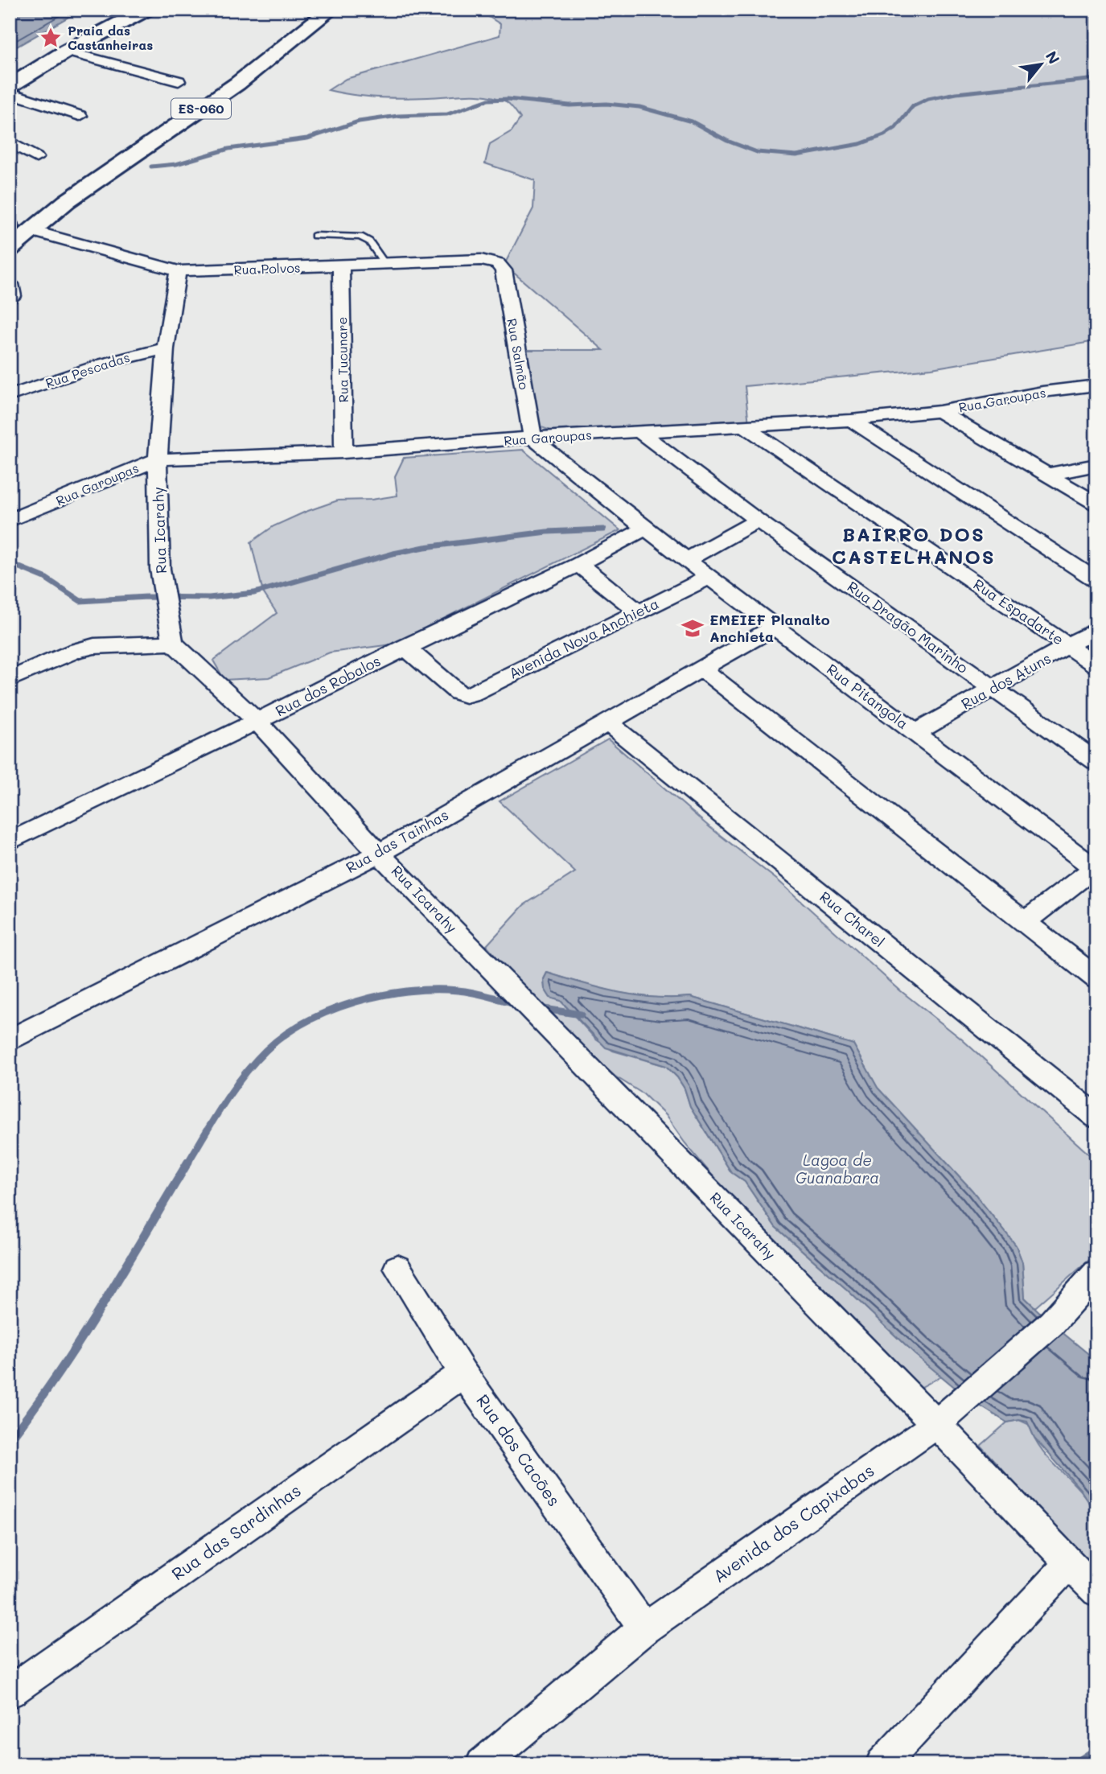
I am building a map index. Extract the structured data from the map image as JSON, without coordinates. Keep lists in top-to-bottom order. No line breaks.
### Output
{"streets":{"main road":["ES-060"],"street":["Rua Polvos","Rua Salmão","Rua Tucunare","Rua Pescadas","Rua Garoupas","Rua Icarahy","Rua Espadarte","Rua Dragão Marinho","Avenida Nova Anchieta","Rua dos Atuns","Rua dos Robalos","Rua Pitangola","Rua das Tainhas","Rua Charel","Rua dos Cacões","Avenida dos Capixabas","Rua das Sardinhas"]},"crossings":[["ES-060","Rua Polvos"],["Rua Polvos","Rua Salmão"],["Rua Polvos","Rua Tucunare"],["Rua Polvos","Rua Icarahy"],["Rua Salmão","Rua Garoupas"],["Rua Salmão","Rua Pitangola"],["Rua Tucunare","Rua Garoupas"],["Rua Pescadas","Rua Icarahy"],["Rua Garoupas","Rua Icarahy"],["Rua Garoupas","Rua Espadarte"],["Rua Garoupas","Rua Dragão Marinho"],["Rua Garoupas","Rua Pitangola"],["Rua Icarahy","Rua dos Robalos"],["Rua Icarahy","Rua das Tainhas"],["Rua Icarahy","Avenida dos Capixabas"],["Rua Espadarte","Rua dos Atuns"],["Rua Dragão Marinho","Rua dos Atuns"],["Avenida Nova Anchieta","Rua dos Robalos"],["Avenida Nova Anchieta","Rua Pitangola"],["Rua dos Atuns","Rua Pitangola"],["Rua dos Robalos","Rua Pitangola"],["Rua Pitangola","Rua das Tainhas"],["Rua das Tainhas","Rua Charel"],["Rua dos Cacões","Avenida dos Capixabas"],["Rua dos Cacões","Rua das Sardinhas"]],"districts":["BAIRRO DOS CASTELHANOS"],"water":["Lagoa de Guanabara"],"places":{"place":["Praia das Castanheiras"],"school or university":["EMEIEF Planalto Anchieta"]},"north":"top right"}
